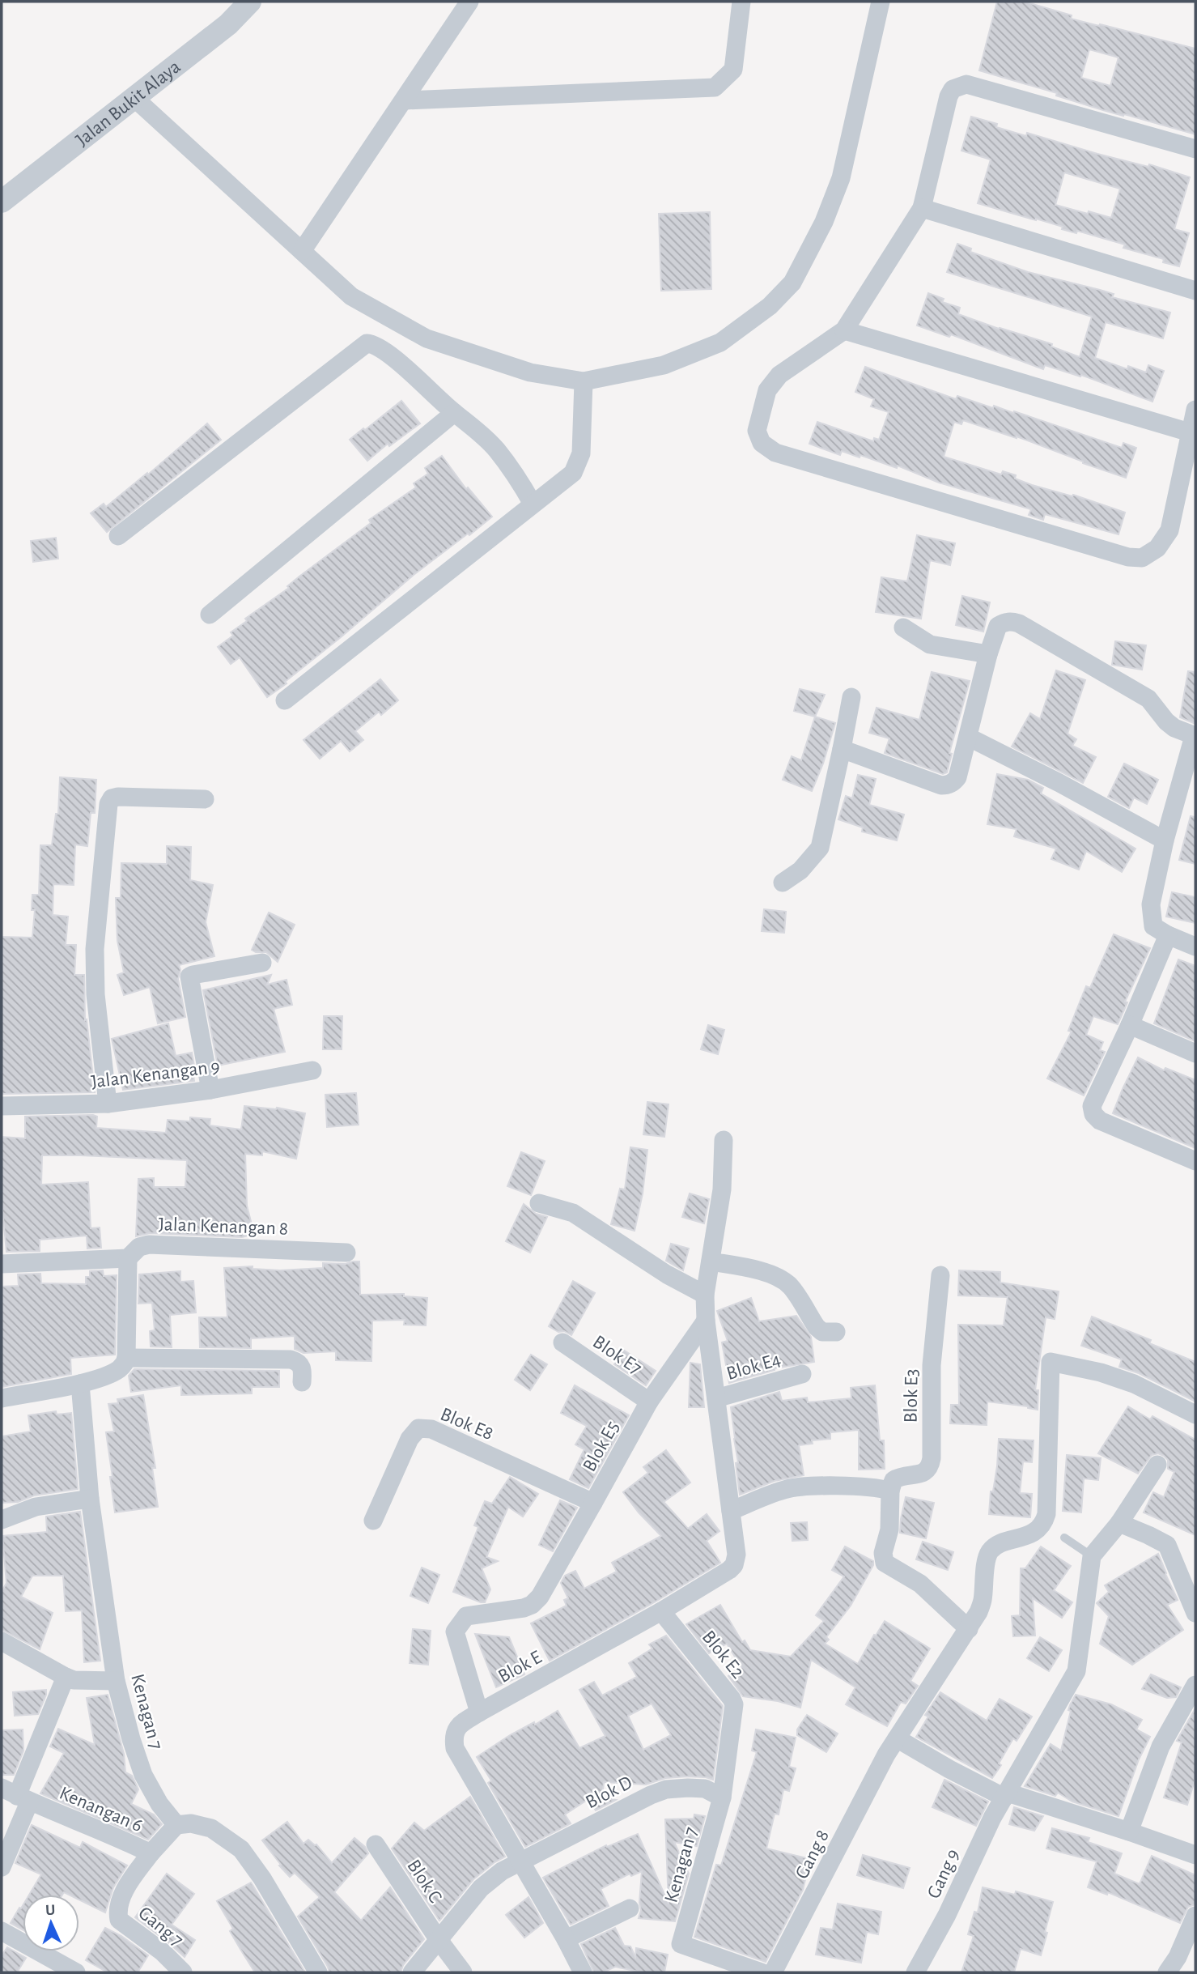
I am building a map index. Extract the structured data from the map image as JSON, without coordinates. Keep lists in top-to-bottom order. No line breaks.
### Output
{"streets":{"street":["Jalan Bukit Alaya","Jalan Kenangan 9","Jalan Kenangan 8","Blok E7","Blok E4","Blok E3","Blok E8","Blok E5","Blok E2","Blok E","Kenagan 7","Blok D","Kenangan 6","Gang 8","Gang 9","Blok C","Gang 7"]},"crossings":[["Blok E7","Blok E5"],["Blok E8","Blok E5"],["Blok E5","Blok E"],["Blok E2","Blok E"],["Blok E2","Kenagan 7"],["Blok E2","Blok D"],["Blok E","Blok D"],["Kenagan 7","Blok D"],["Kenagan 7","Kenangan 6"],["Kenangan 6","Gang 7"]],"north":"top"}
